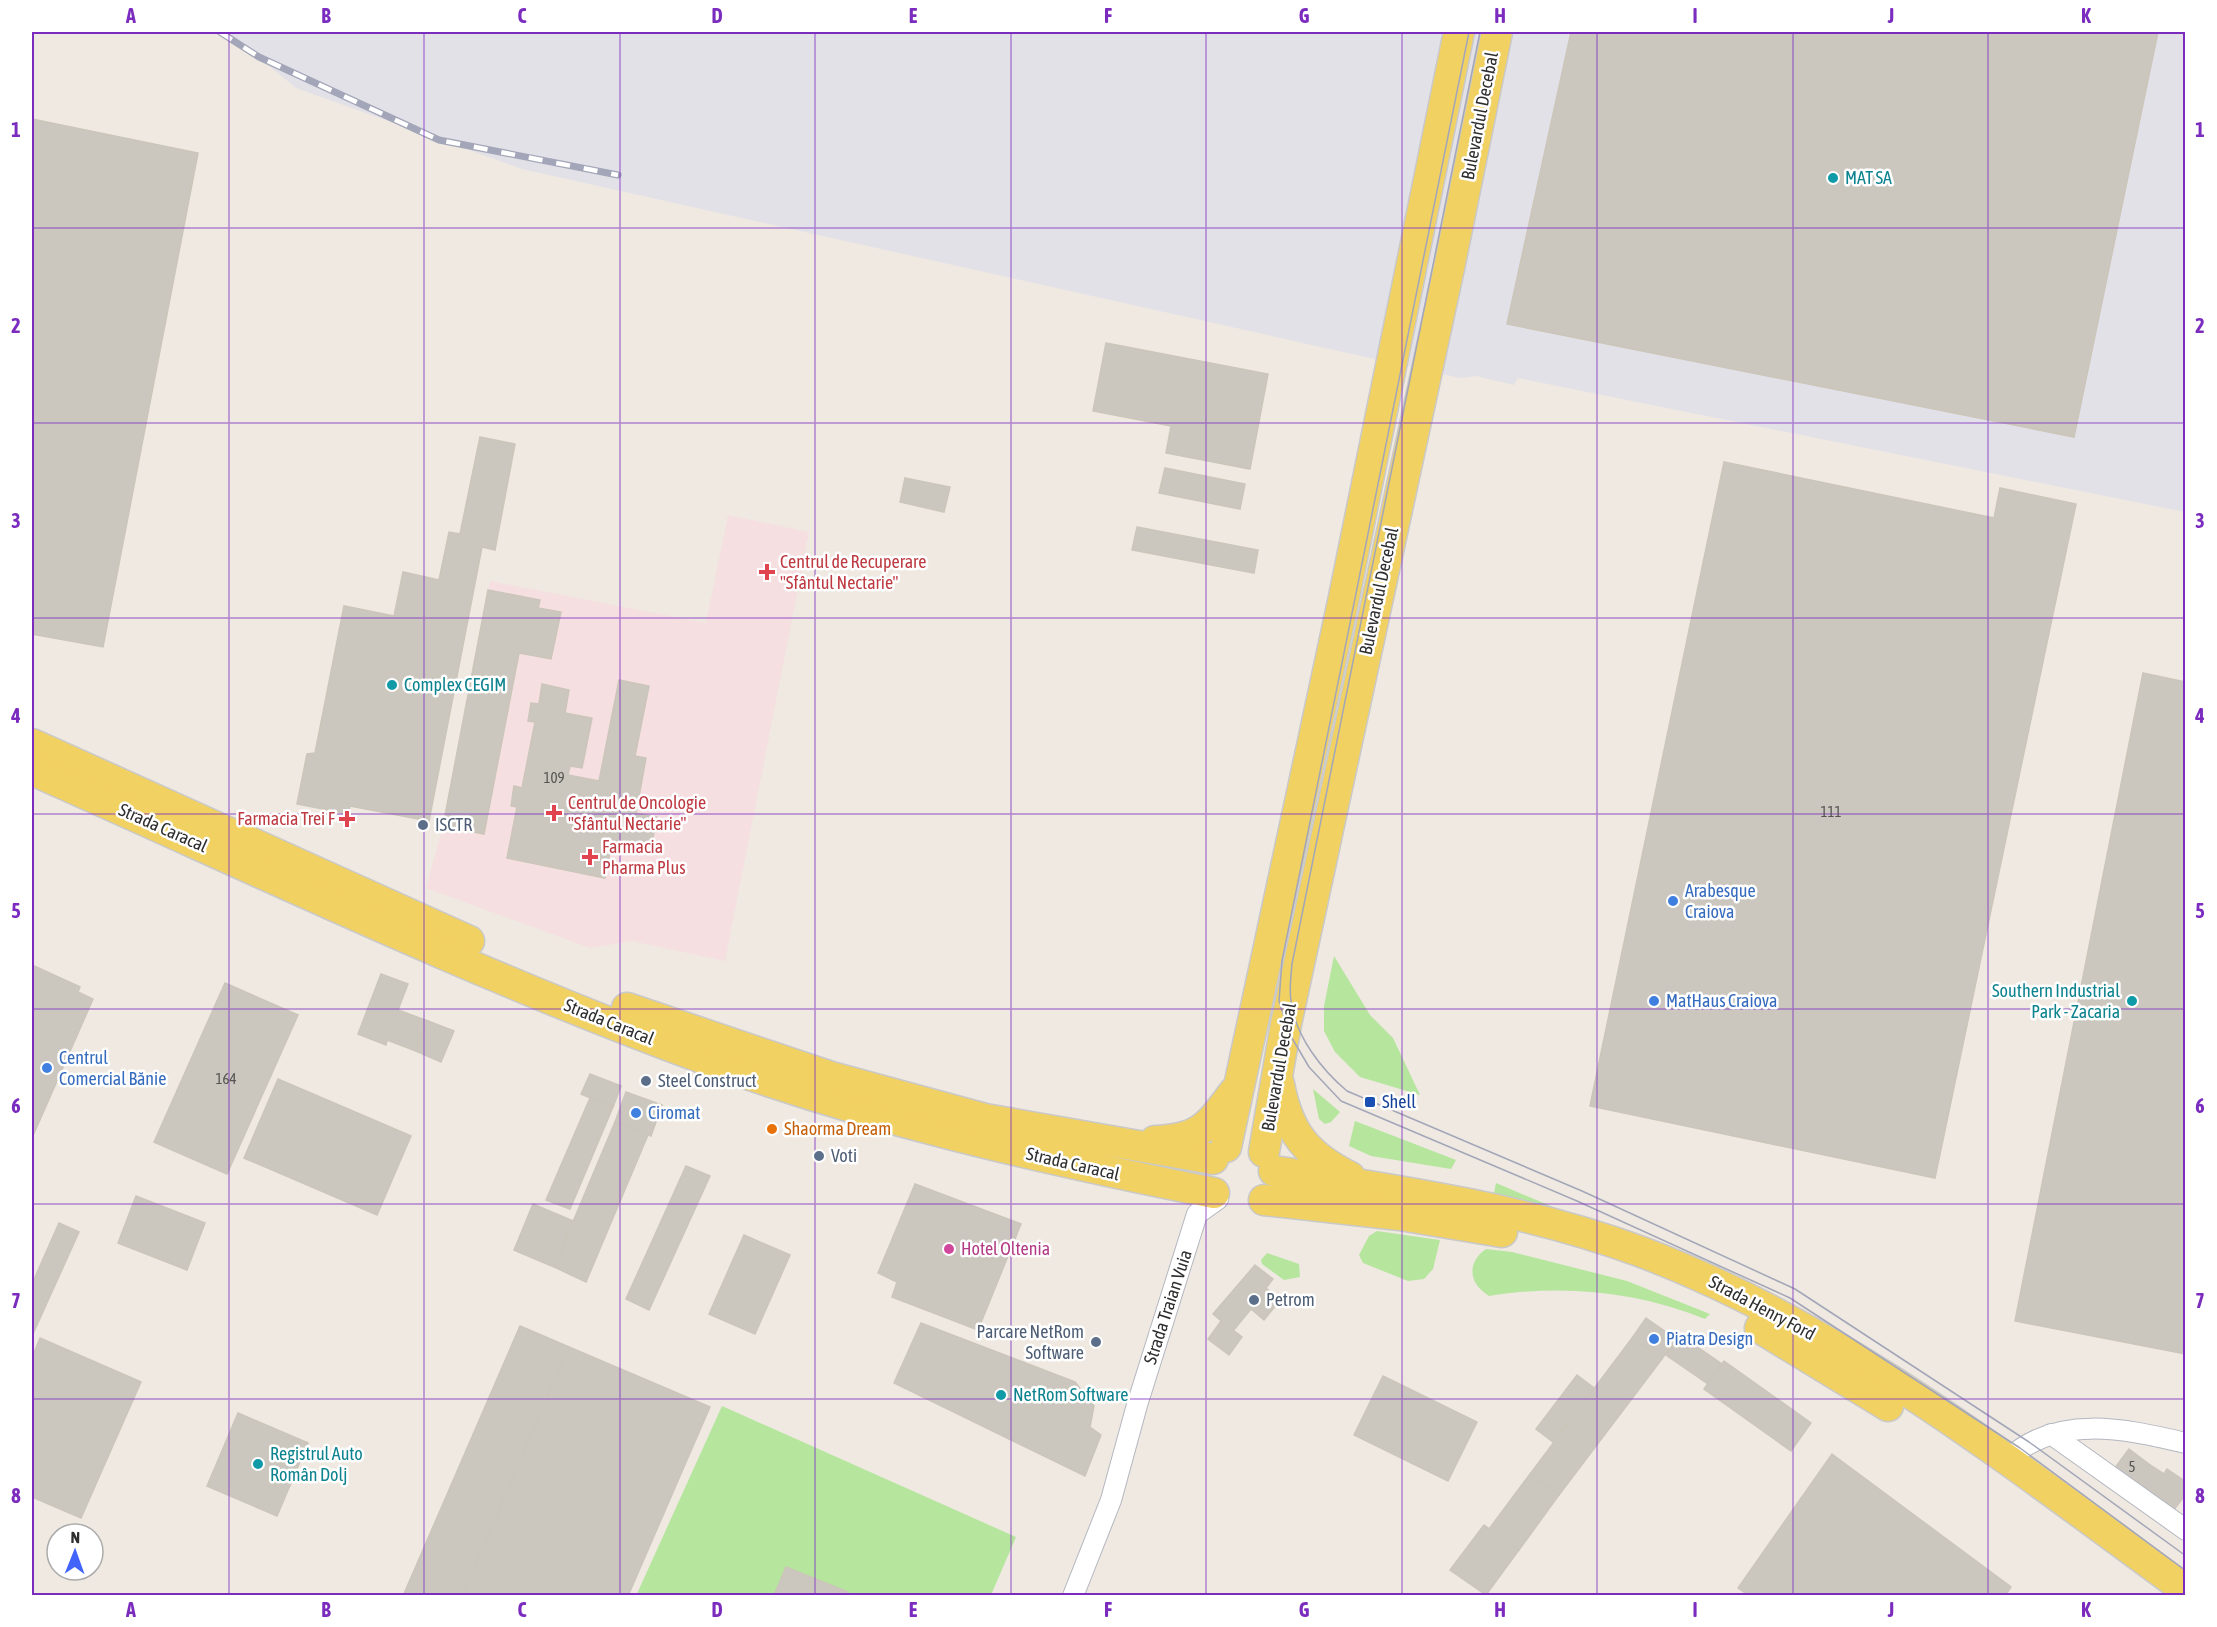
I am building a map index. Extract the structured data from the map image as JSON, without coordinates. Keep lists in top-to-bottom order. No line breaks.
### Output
{"streets":{"main road":["Bulevardul Decebal","Strada Caracal","Strada Henry Ford"],"street":["Strada Traian Vuia"]},"crossings":[["Bulevardul Decebal","Strada Caracal"],["Bulevardul Decebal","Strada Traian Vuia"],["Bulevardul Decebal","Strada Henry Ford"],["Strada Caracal","Strada Traian Vuia"],["Strada Caracal","Strada Henry Ford"],["Strada Traian Vuia","Strada Henry Ford"]],"places":{"other":["MAT SA","Complex CEGIM","ISCTR","Arabesque Craiova","MatHaus Craiova","Southern Industrial Park - Zacaria","Centrul Comercial Bănie","Steel Construct","Ciromat","Shaorma Dream","Voti","Hotel Oltenia","Petrom","Piatra Design","Parcare NetRom Software","NetRom Software","Registrul Auto Român Dolj"],"health":["Centrul de Recuperare \"Sfântul Nectarie\"","Centrul de Oncologie \"Sfântul Nectarie\"","Farmacia Trei F","Farmacia Pharma Plus"],"transit":["Shell"]},"house_numbers":["109","111","164","5"],"north":"top","grid":{"columns":["A","B","C","D","E","F","G","H","I","J","K"],"rows":["1","2","3","4","5","6","7","8"]}}
